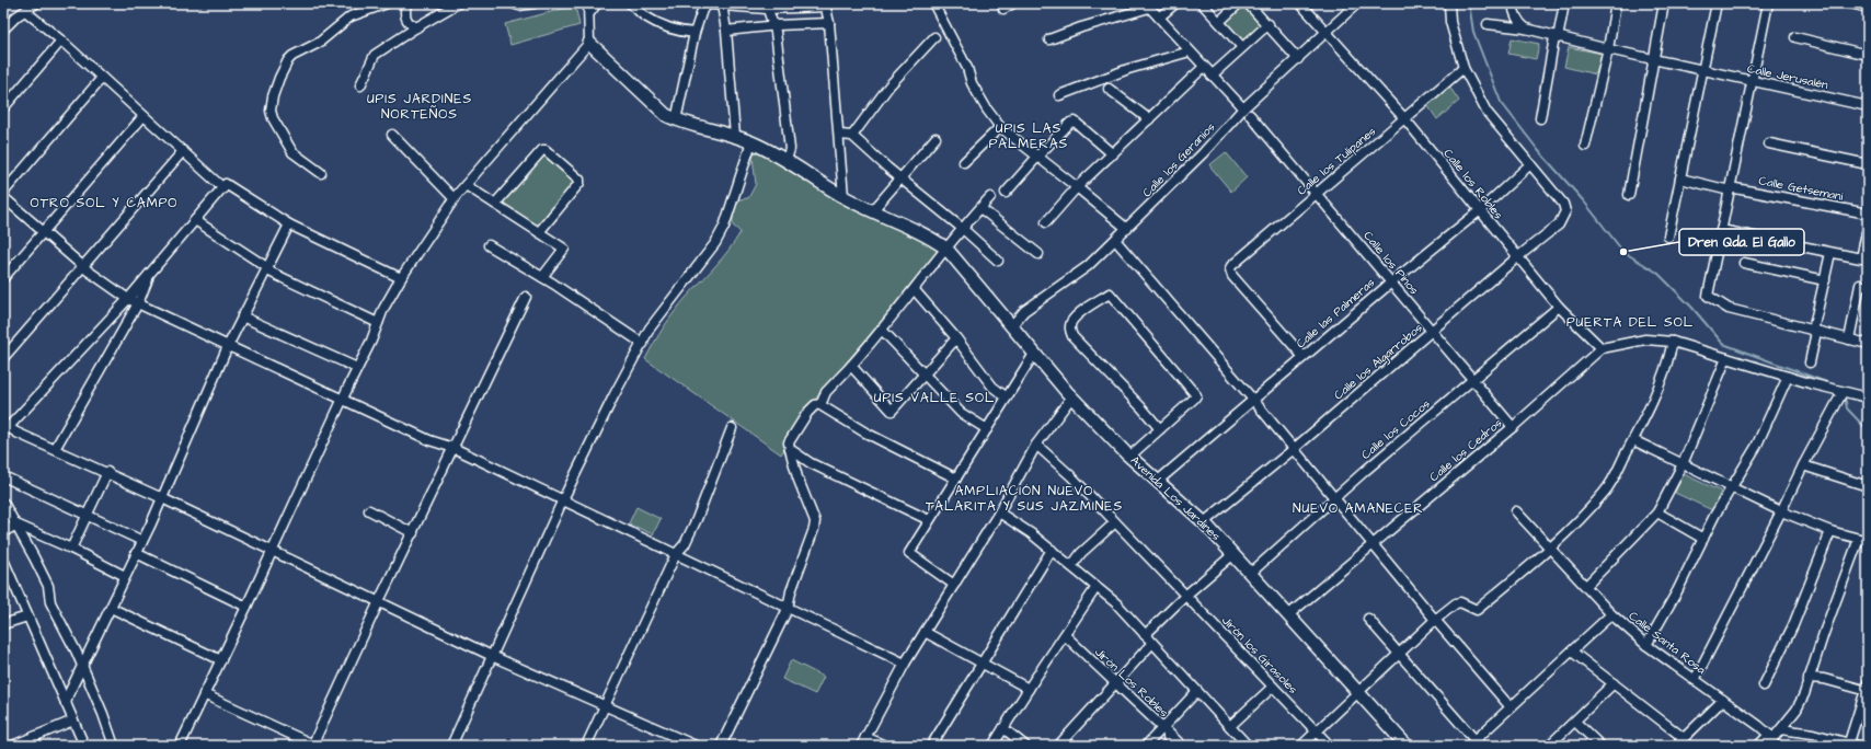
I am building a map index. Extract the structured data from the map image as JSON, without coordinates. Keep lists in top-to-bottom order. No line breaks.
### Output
{"streets":{"street":["Calle Jerusalén","Calle los Geranios","Calle los Tulipanes","Calle los Robles","Calle Getsemani","Calle los Pinos","Calle las Palmeras","Calle los Algarrobos","Calle los Cocos","Calle los Cedros","Avenida Los Jardines","Calle Santa Rosa","Jirón los Girasoles","Jirón Los Robles"]},"crossings":[["Calle los Geranios","Calle los Robles"],["Calle los Geranios","Calle los Pinos"],["Calle los Geranios","Avenida Los Jardines"],["Calle los Tulipanes","Calle los Robles"],["Calle los Tulipanes","Calle los Pinos"],["Calle los Tulipanes","Calle las Palmeras"],["Calle los Robles","Calle las Palmeras"],["Calle los Robles","Calle los Algarrobos"],["Calle los Robles","Calle los Cocos"],["Calle los Robles","Calle los Cedros"],["Calle los Pinos","Calle las Palmeras"],["Calle los Pinos","Calle los Algarrobos"],["Calle los Pinos","Calle los Cocos"],["Calle los Pinos","Calle los Cedros"],["Calle las Palmeras","Calle los Algarrobos"],["Calle las Palmeras","Avenida Los Jardines"],["Calle los Algarrobos","Avenida Los Jardines"],["Calle los Cocos","Avenida Los Jardines"],["Calle los Cedros","Avenida Los Jardines"]],"districts":["UPIS JARDINES NORTEÑOS","UPIS LAS PALMERAS","OTRO SOL Y CAMPO","PUERTA DEL SOL","UPIS VALLE SOL","AMPLIACIÓN NUEVO TALARITA Y SUS JAZMINES","NUEVO AMANECER"],"places":["Dren Qda. El Gallo"]}
